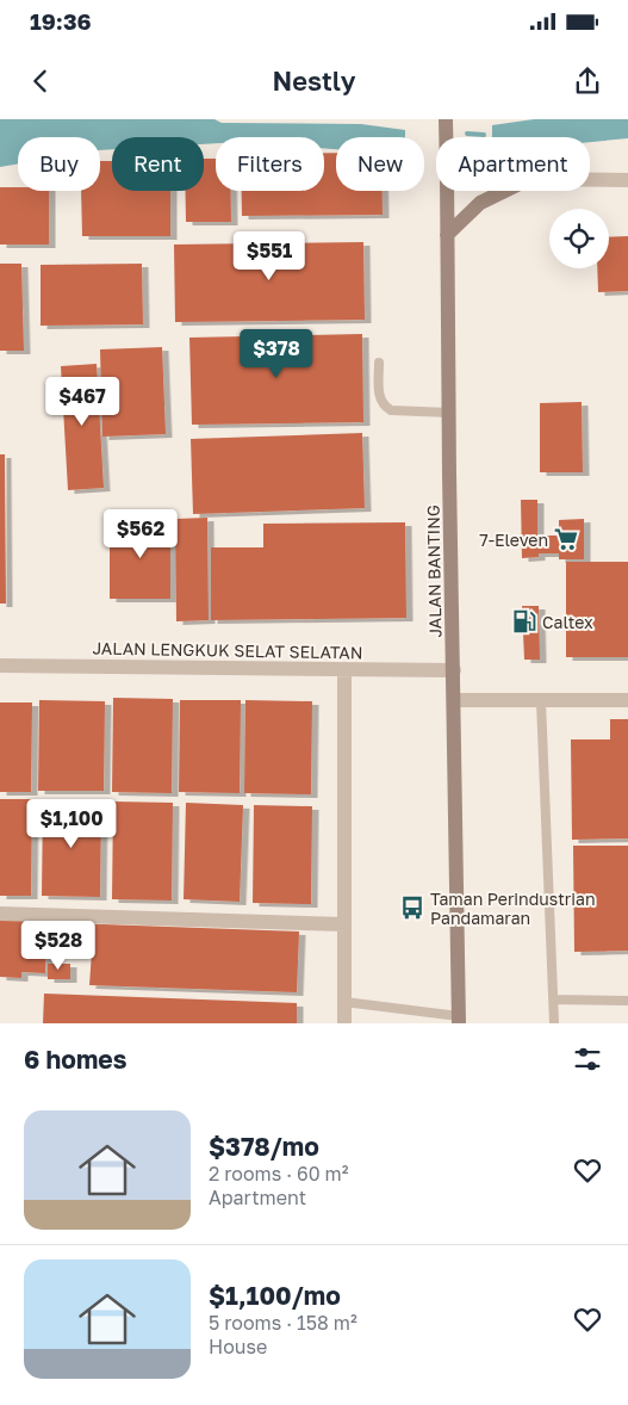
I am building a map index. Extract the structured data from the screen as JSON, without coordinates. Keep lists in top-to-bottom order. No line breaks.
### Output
{"streets":{"main road":["JALAN BANTING"],"street":["JALAN LENGKUK SELAT SELATAN"]},"crossings":[["JALAN BANTING","JALAN LENGKUK SELAT SELATAN"]],"places":{"supermarket":["7-Eleven"],"fuel station":["Caltex"],"bus stop":["Taman Perindustrian Pandamaran"]},"page":{"status":"19:36","header":"Nestly","chip":["Buy","Rent","Filters","New","Apartment"],"price":["$551","$378","$467","$562","$1,100","$528"],"heading":"6 homes","list":[{"name":"$378/mo","note":"2 rooms · 60 m² · Apartment"},{"name":"$1,100/mo","note":"5 rooms · 158 m² · House"}]}}
